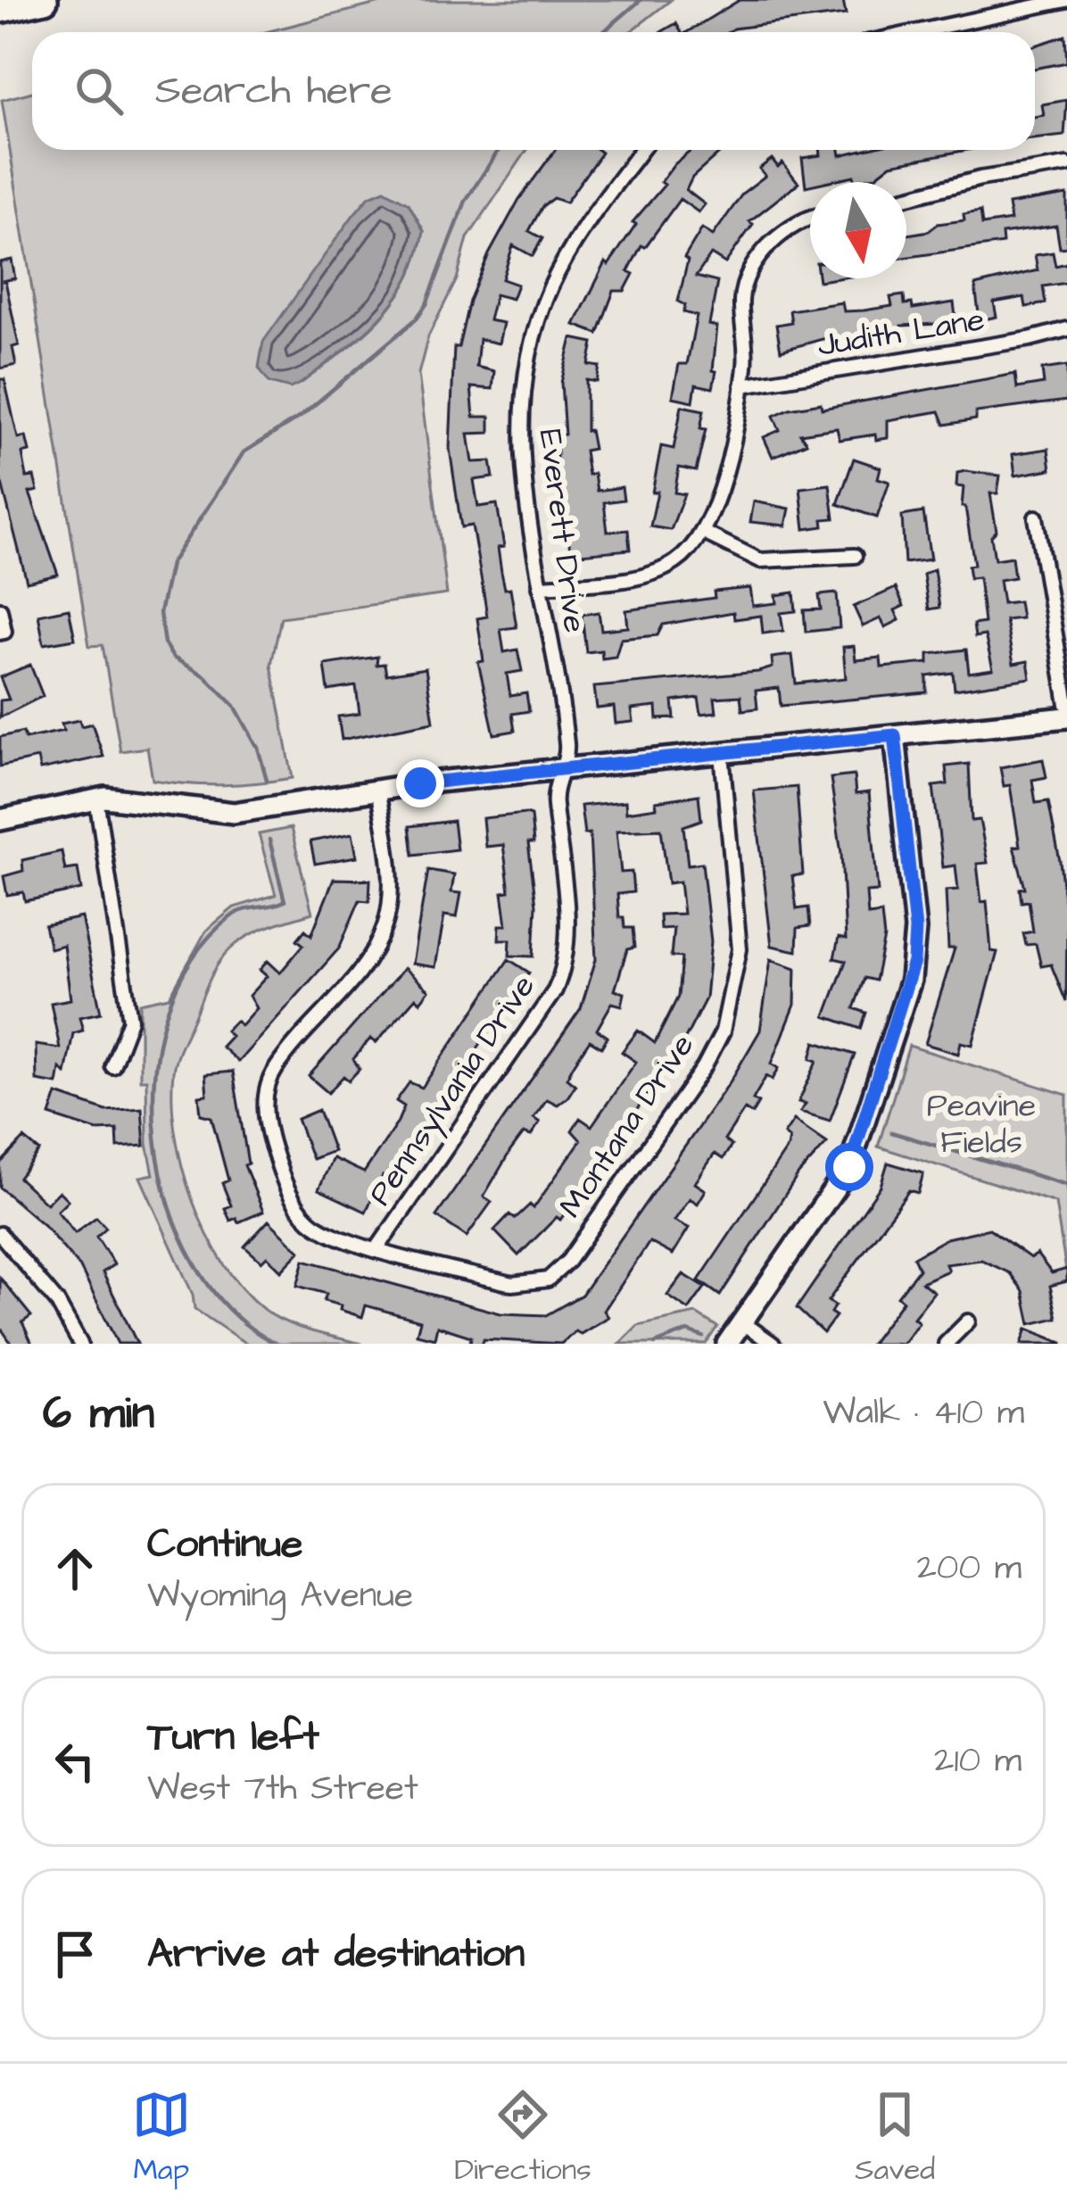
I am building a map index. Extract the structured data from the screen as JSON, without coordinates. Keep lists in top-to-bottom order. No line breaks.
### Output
{"streets":{"street":["Judith Lane","Everett Drive","Pennsylvania Drive","Montana Drive"]},"crossings":[["Everett Drive","Pennsylvania Drive"],["Pennsylvania Drive","Montana Drive"]],"parks":["Peavine Fields"],"north":"bottom","page":{"search":"Search here","heading":["6 min","Walk · 410 m"],"list":[["Continue","Wyoming Avenue","200 m"],["Turn left","West 7th Street","210 m"],"Arrive at destination"],"nav":["Map","Directions","Saved"]}}
